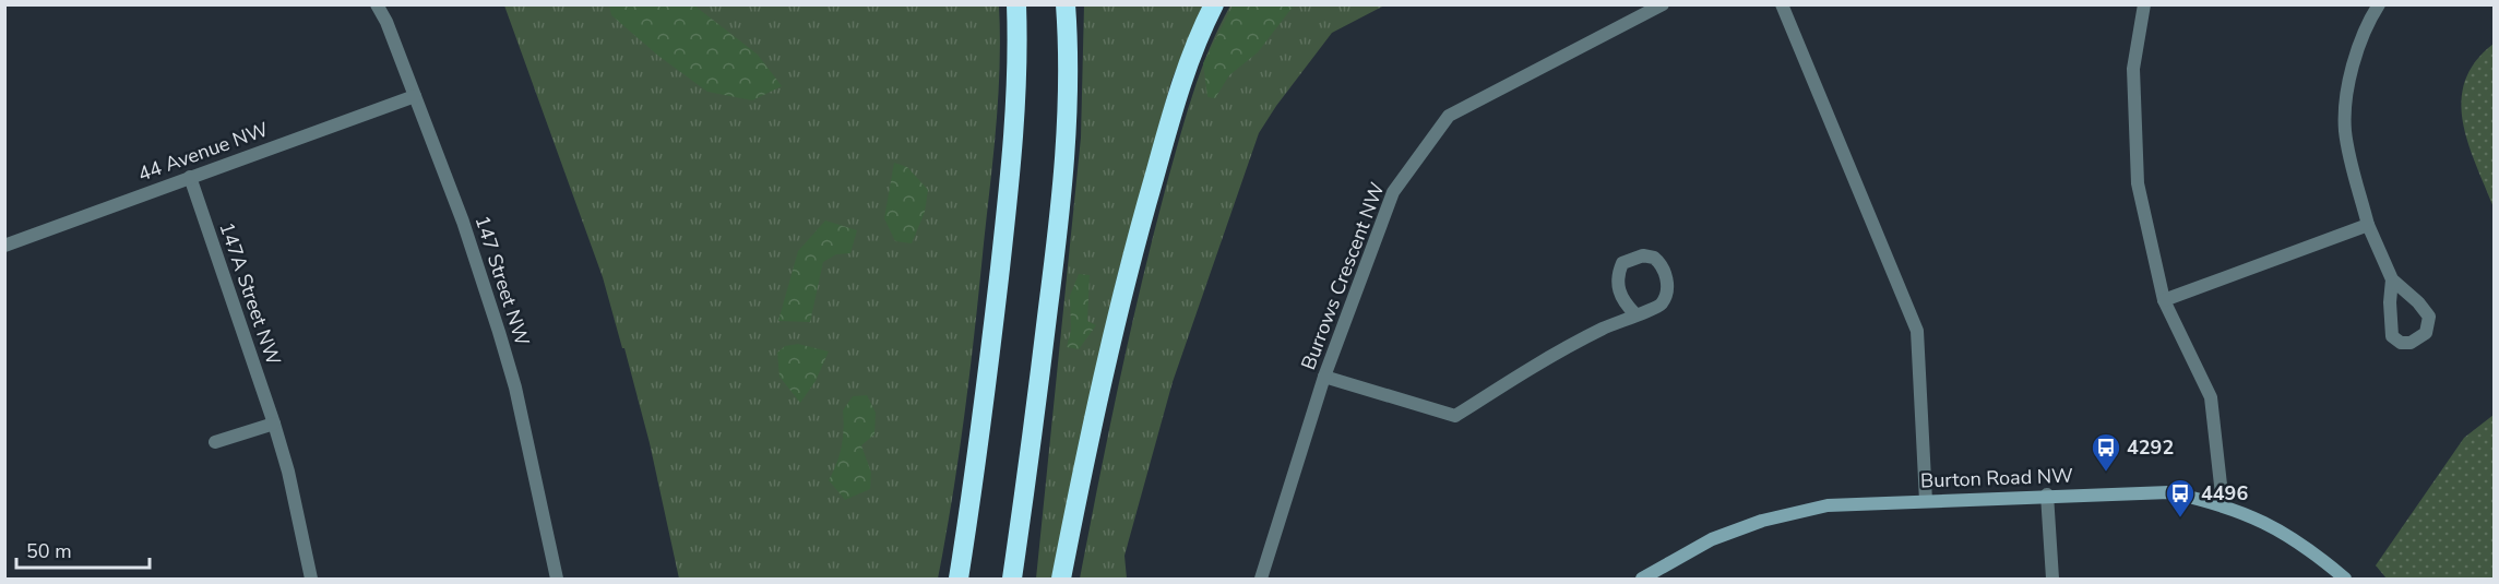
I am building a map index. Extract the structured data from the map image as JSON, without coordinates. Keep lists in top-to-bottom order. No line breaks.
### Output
{"streets":{"street":["44 Avenue NW","Burrows Crescent NW","147 Street NW","147A Street NW","Burton Road NW"]},"crossings":[["44 Avenue NW","147 Street NW"],["44 Avenue NW","147A Street NW"]],"places":{"bus stop":["4292","4496"]},"scale_bar":"50 m"}
